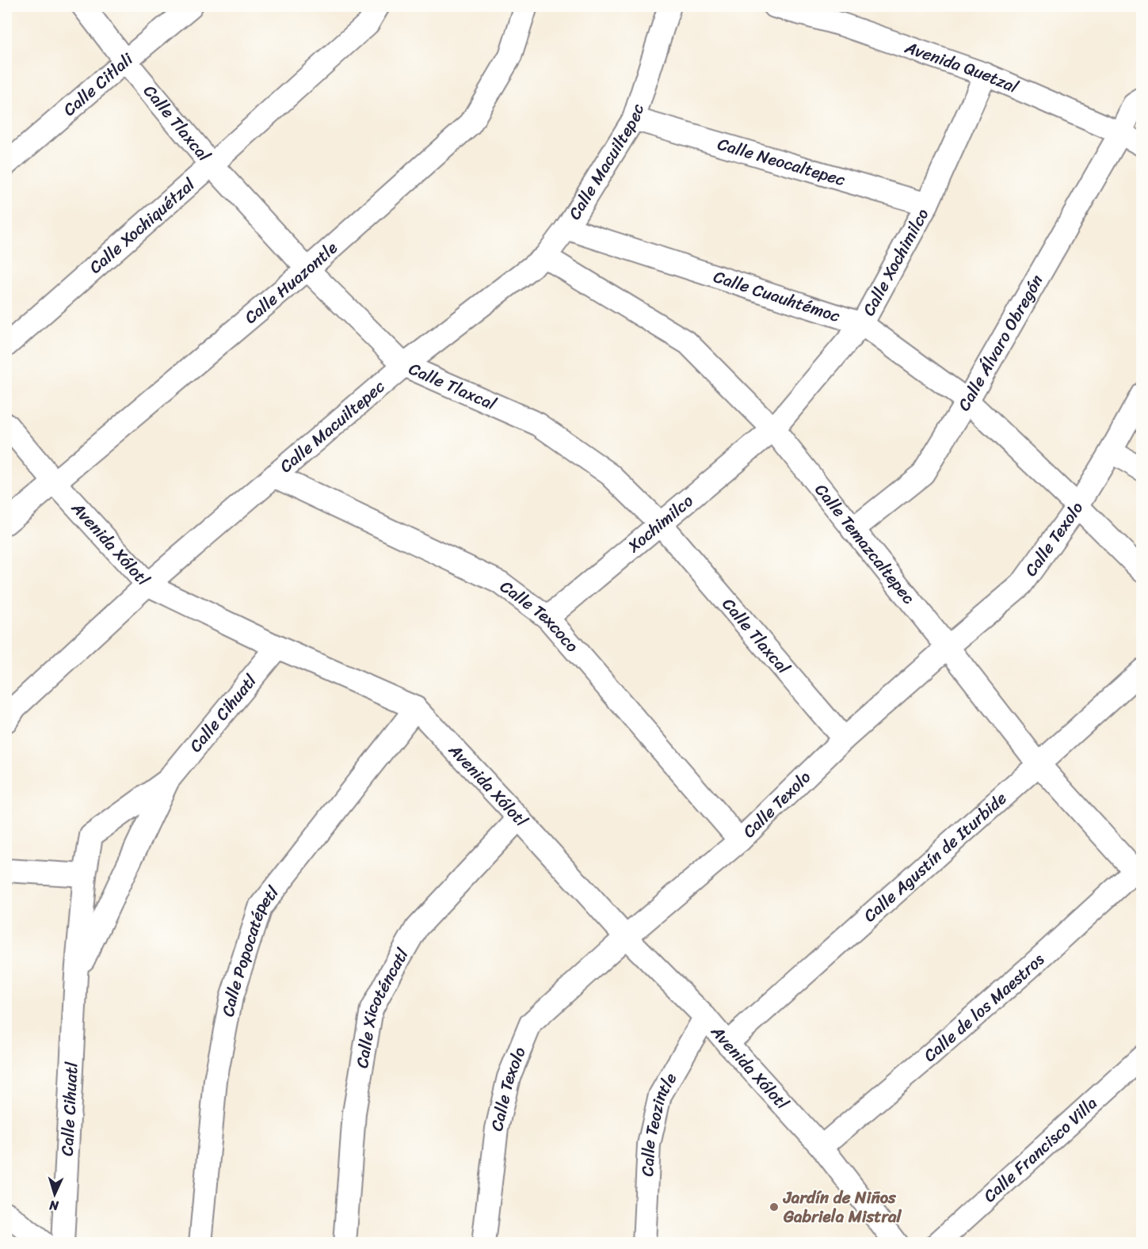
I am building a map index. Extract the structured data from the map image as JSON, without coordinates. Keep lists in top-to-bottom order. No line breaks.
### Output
{"streets":{"street":["Avenida Quetzal","Calle Citlali","Calle Tlaxcal","Calle Macuiltepec","Calle Neocaltepec","Calle Xochiquétzal","Calle Xochimilco","Calle Huazontle","Calle Cuauhtémoc","Calle Álvaro Obregón","Xochimilco","Calle Texolo","Avenida Xólotl","Calle Temazcaltepec","Calle Texcoco","Calle Cihuatl","Calle Agustín de Iturbide","Calle Popocatépetl","Calle de los Maestros","Calle Xicoténcatl","Calle Teozintle","Calle Francisco Villa"]},"crossings":[["Avenida Quetzal","Calle Xochimilco"],["Avenida Quetzal","Calle Álvaro Obregón"],["Calle Citlali","Calle Tlaxcal"],["Calle Tlaxcal","Calle Macuiltepec"],["Calle Tlaxcal","Calle Xochiquétzal"],["Calle Tlaxcal","Calle Huazontle"],["Calle Tlaxcal","Xochimilco"],["Calle Tlaxcal","Calle Texolo"],["Calle Macuiltepec","Calle Neocaltepec"],["Calle Macuiltepec","Calle Cuauhtémoc"],["Calle Macuiltepec","Avenida Xólotl"],["Calle Macuiltepec","Calle Temazcaltepec"],["Calle Macuiltepec","Calle Texcoco"],["Calle Neocaltepec","Calle Xochimilco"],["Calle Xochimilco","Calle Cuauhtémoc"],["Calle Xochimilco","Xochimilco"],["Calle Xochimilco","Calle Temazcaltepec"],["Calle Huazontle","Avenida Xólotl"],["Calle Cuauhtémoc","Calle Álvaro Obregón"],["Calle Cuauhtémoc","Calle Texolo"],["Calle Álvaro Obregón","Calle Temazcaltepec"],["Xochimilco","Calle Temazcaltepec"],["Xochimilco","Calle Texcoco"],["Calle Texolo","Avenida Xólotl"],["Calle Texolo","Calle Temazcaltepec"],["Calle Texolo","Calle Texcoco"],["Avenida Xólotl","Calle Cihuatl"],["Avenida Xólotl","Calle Agustín de Iturbide"],["Avenida Xólotl","Calle Popocatépetl"],["Avenida Xólotl","Calle de los Maestros"],["Avenida Xólotl","Calle Xicoténcatl"],["Avenida Xólotl","Calle Teozintle"],["Calle Temazcaltepec","Calle Agustín de Iturbide"],["Calle Temazcaltepec","Calle de los Maestros"]],"places":["Jardín de Niños Gabriela Mistral"],"north":"bottom"}
